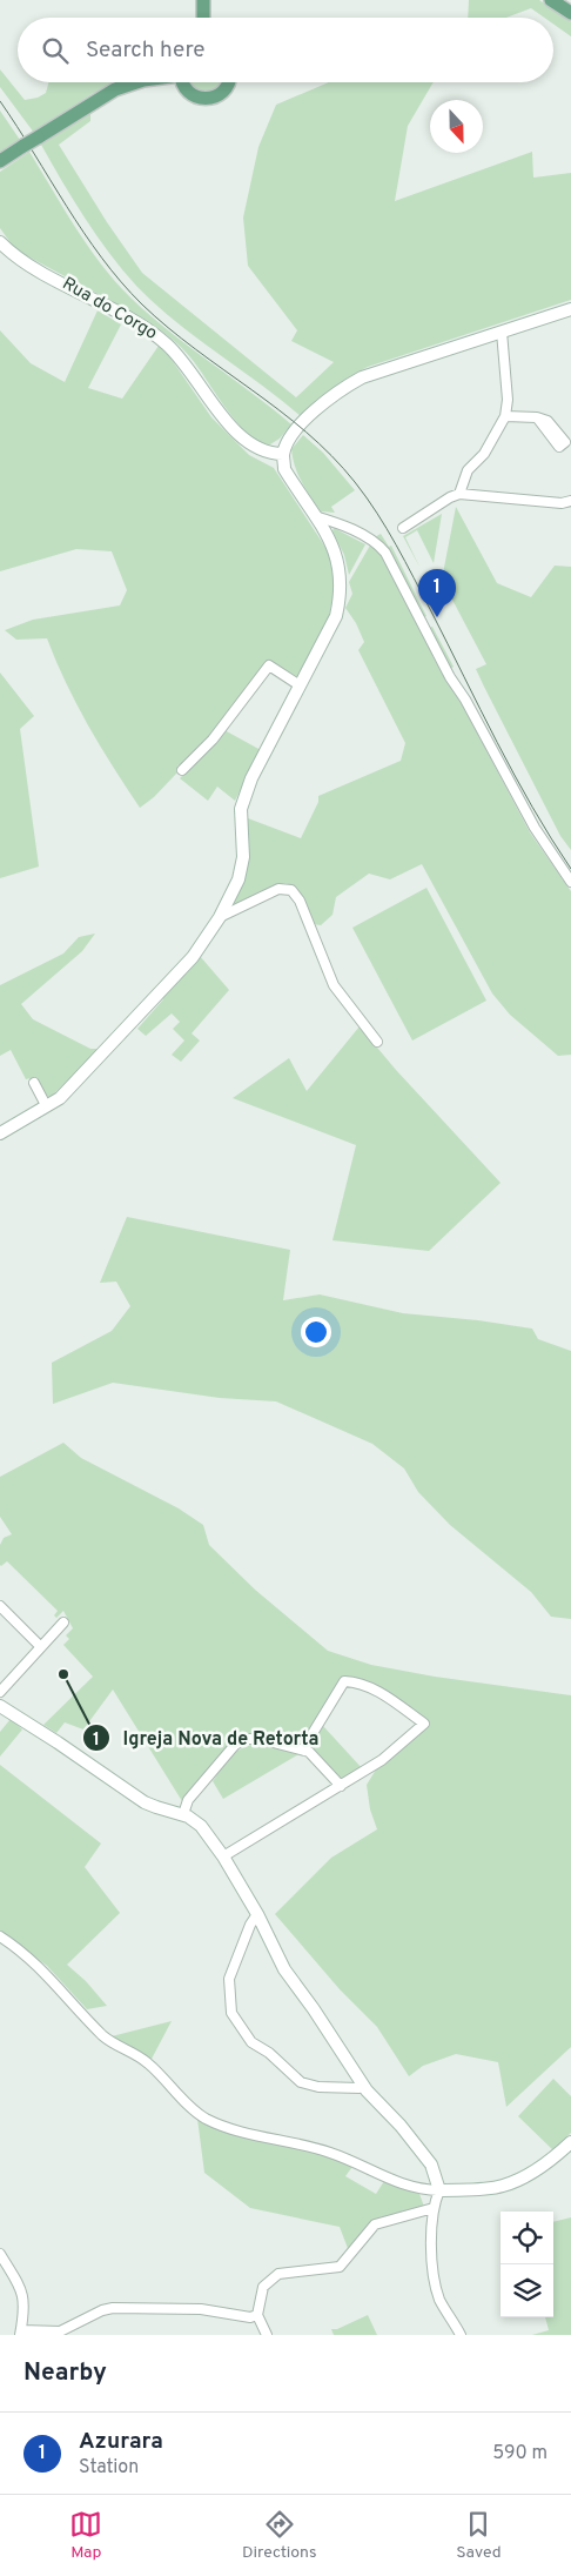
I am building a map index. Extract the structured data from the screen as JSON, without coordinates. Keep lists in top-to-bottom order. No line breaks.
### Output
{"streets":{"street":["Rua do Corgo"]},"places":["Igreja Nova de Retorta"],"north":"bottom","page":{"search":"Search here","pins":"1","heading":"Nearby","list":[{"mark":"1","name":"Azurara","note":"Station","value":"590 m"}],"nav":["Map","Directions","Saved"]}}
